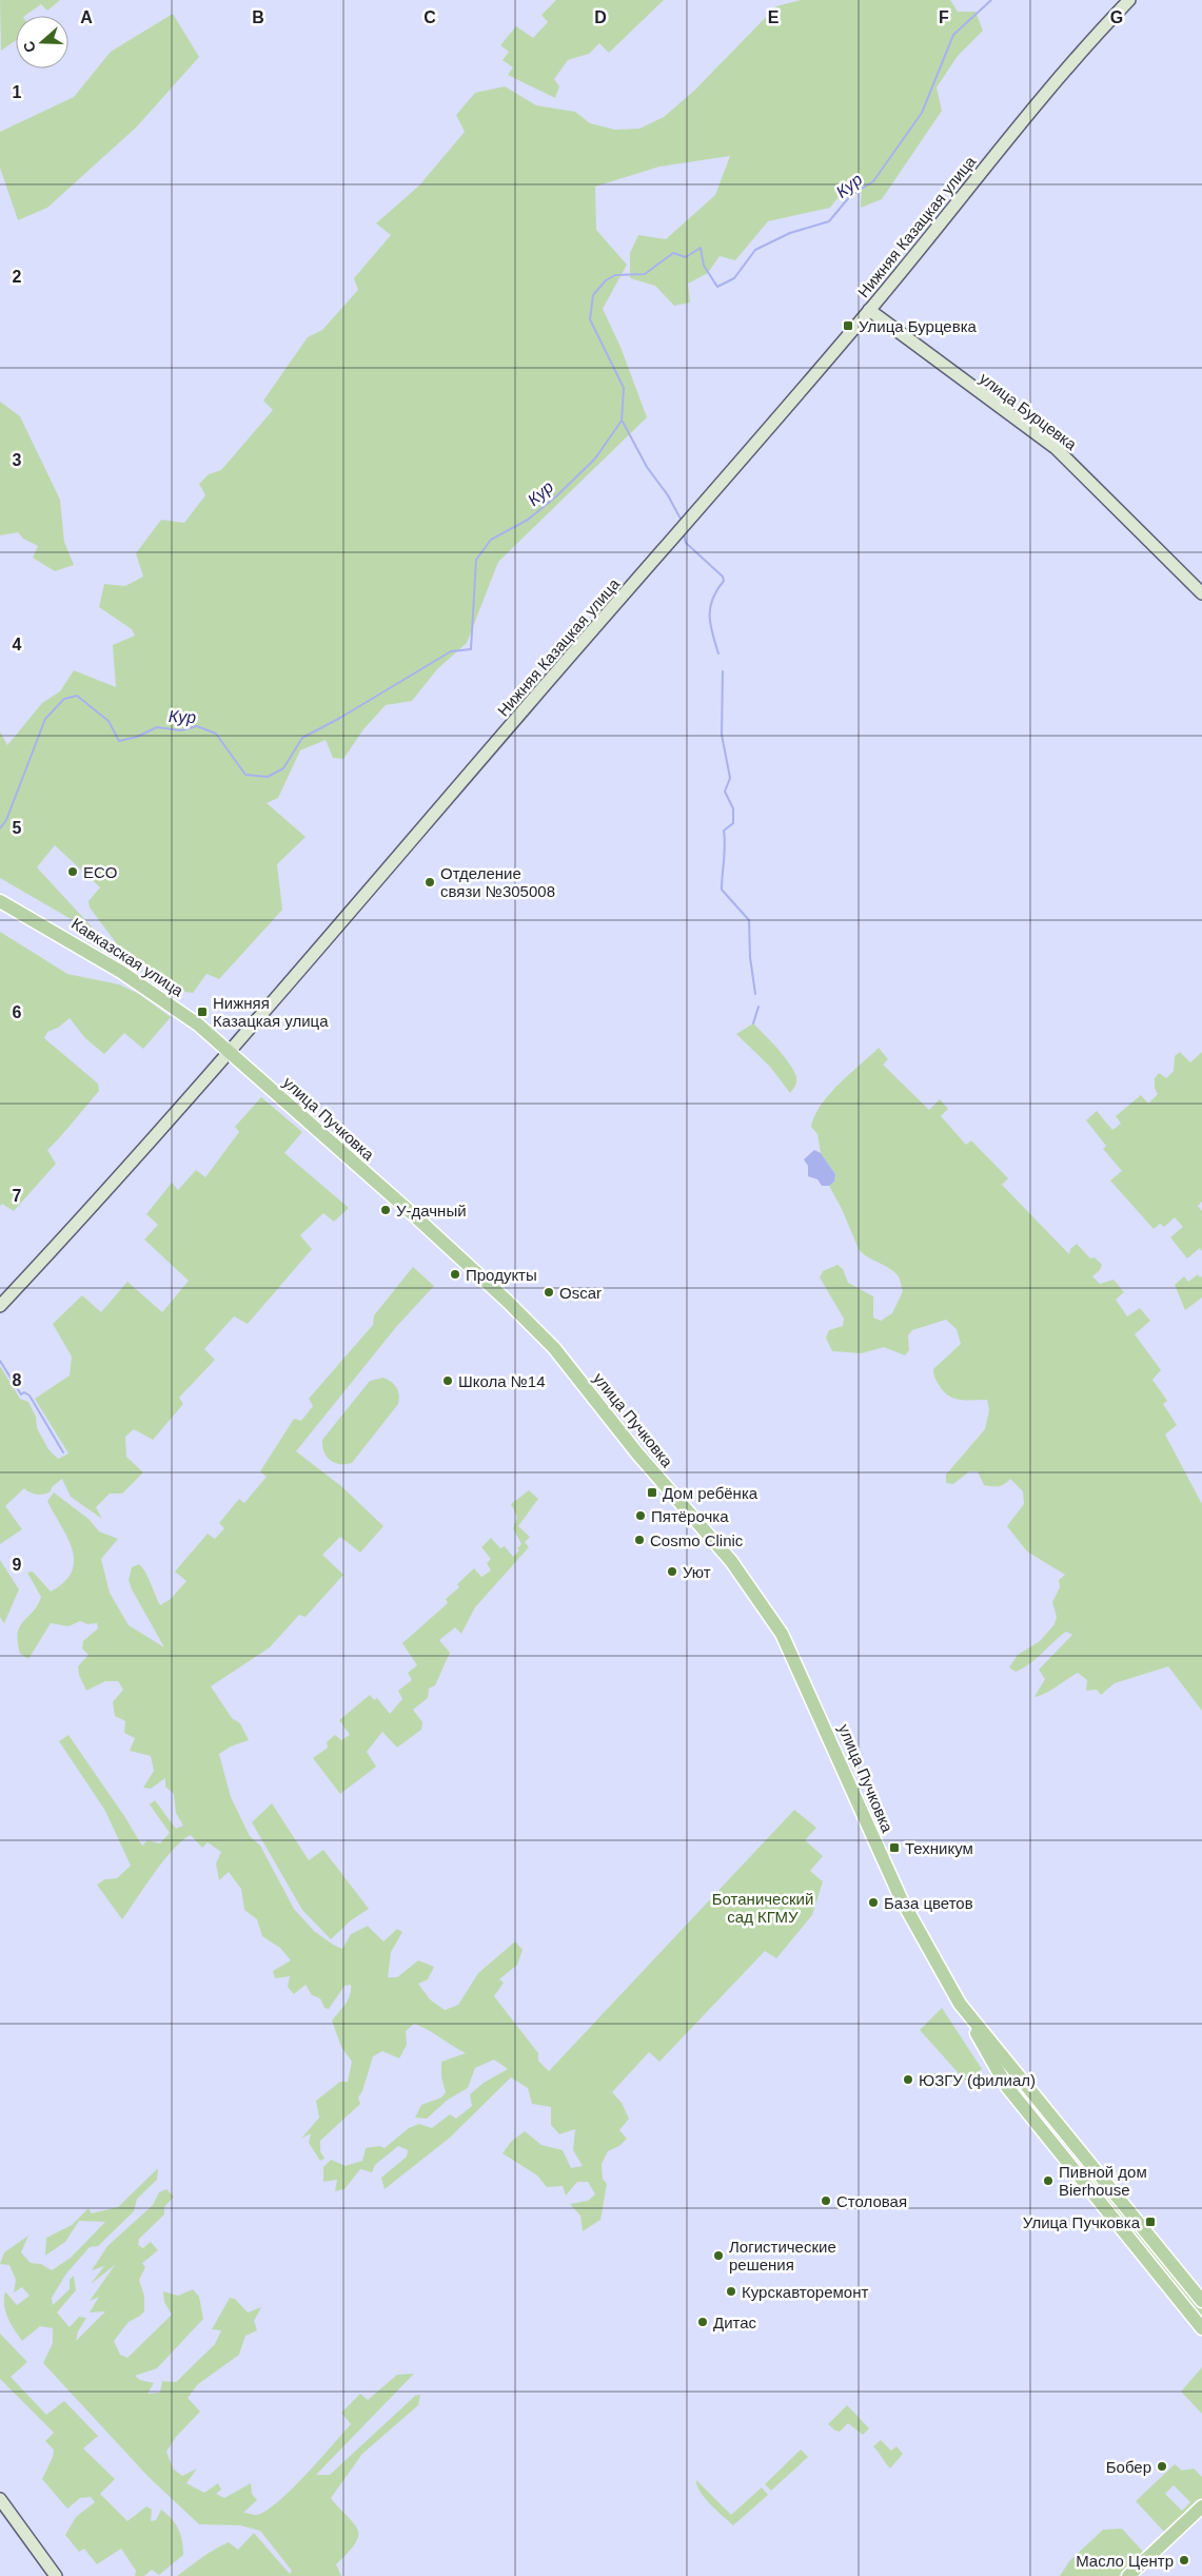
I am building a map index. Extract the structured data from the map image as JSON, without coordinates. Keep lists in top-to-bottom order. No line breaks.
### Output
{"streets":{"main road":["Кавказская улица","улица Пучковка"],"street":["Нижняя Казацкая улица","улица Бурцевка"]},"crossings":[["Нижняя Казацкая улица","улица Бурцевка"],["Нижняя Казацкая улица","Кавказская улица"],["Нижняя Казацкая улица","улица Пучковка"],["Кавказская улица","улица Пучковка"]],"water":["Кур"],"parks":["Ботанический сад КГМУ"],"places":{"transit":["Улица Бурцевка","Нижняя Казацкая улица","Дом ребёнка","Техникум","Улица Пучковка"],"other":["ECO","Отделение связи №305008","У-дачный","Продукты","Oscar","Школа №14","Пятёрочка","Cosmo Clinic","Уют","База цветов","ЮЗГУ (филиал)","Пивной дом Bierhouse","Столовая","Логистические решения","Курскавторемонт","Дитас","Бобер","Масло Центр"]},"north":"left","grid":{"columns":["A","B","C","D","E","F","G"],"rows":["1","2","3","4","5","6","7","8","9"]}}
